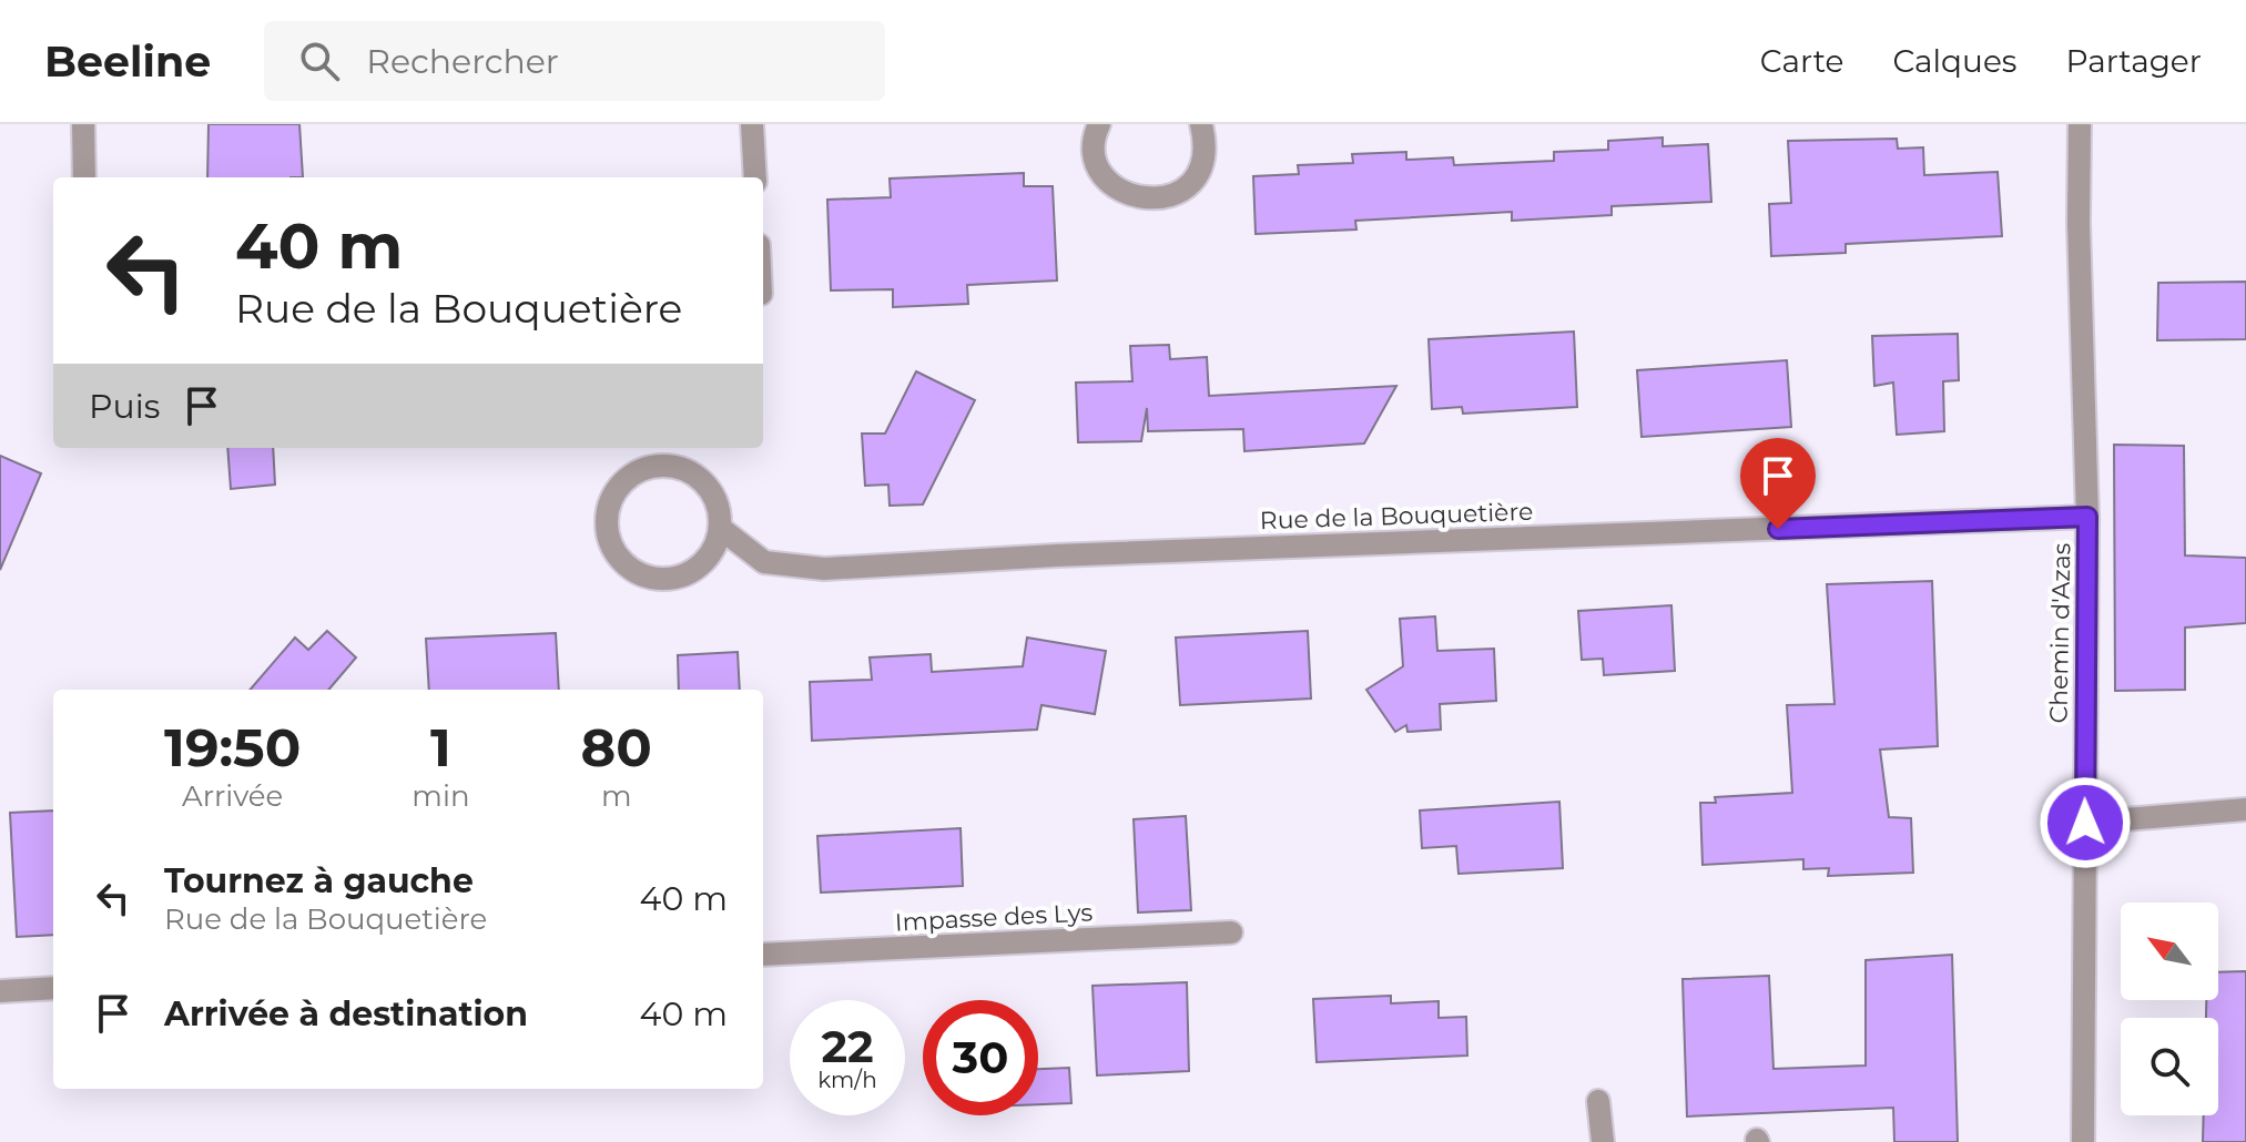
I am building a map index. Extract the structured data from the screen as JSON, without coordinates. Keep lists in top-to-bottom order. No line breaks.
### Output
{"streets":{"street":["Rue de la Bouquetière","Chemin d'Azas","Impasse des Lys"]},"crossings":[["Rue de la Bouquetière","Chemin d'Azas"]],"north":"top left","page":{"header":"Beeline","search":"Rechercher","nav":["Carte","Calques","Partager"],"turn":["40 m","Rue de la Bouquetière"],"then":"Puis","eta":["19:50","Arrivée","1","min","80","m"],"list":[{"name":"Tournez à gauche","note":"Rue de la Bouquetière","value":"40 m"},{"name":"Arrivée à destination","value":"40 m"}],"speed":"22 km/h","limit":"30"}}
